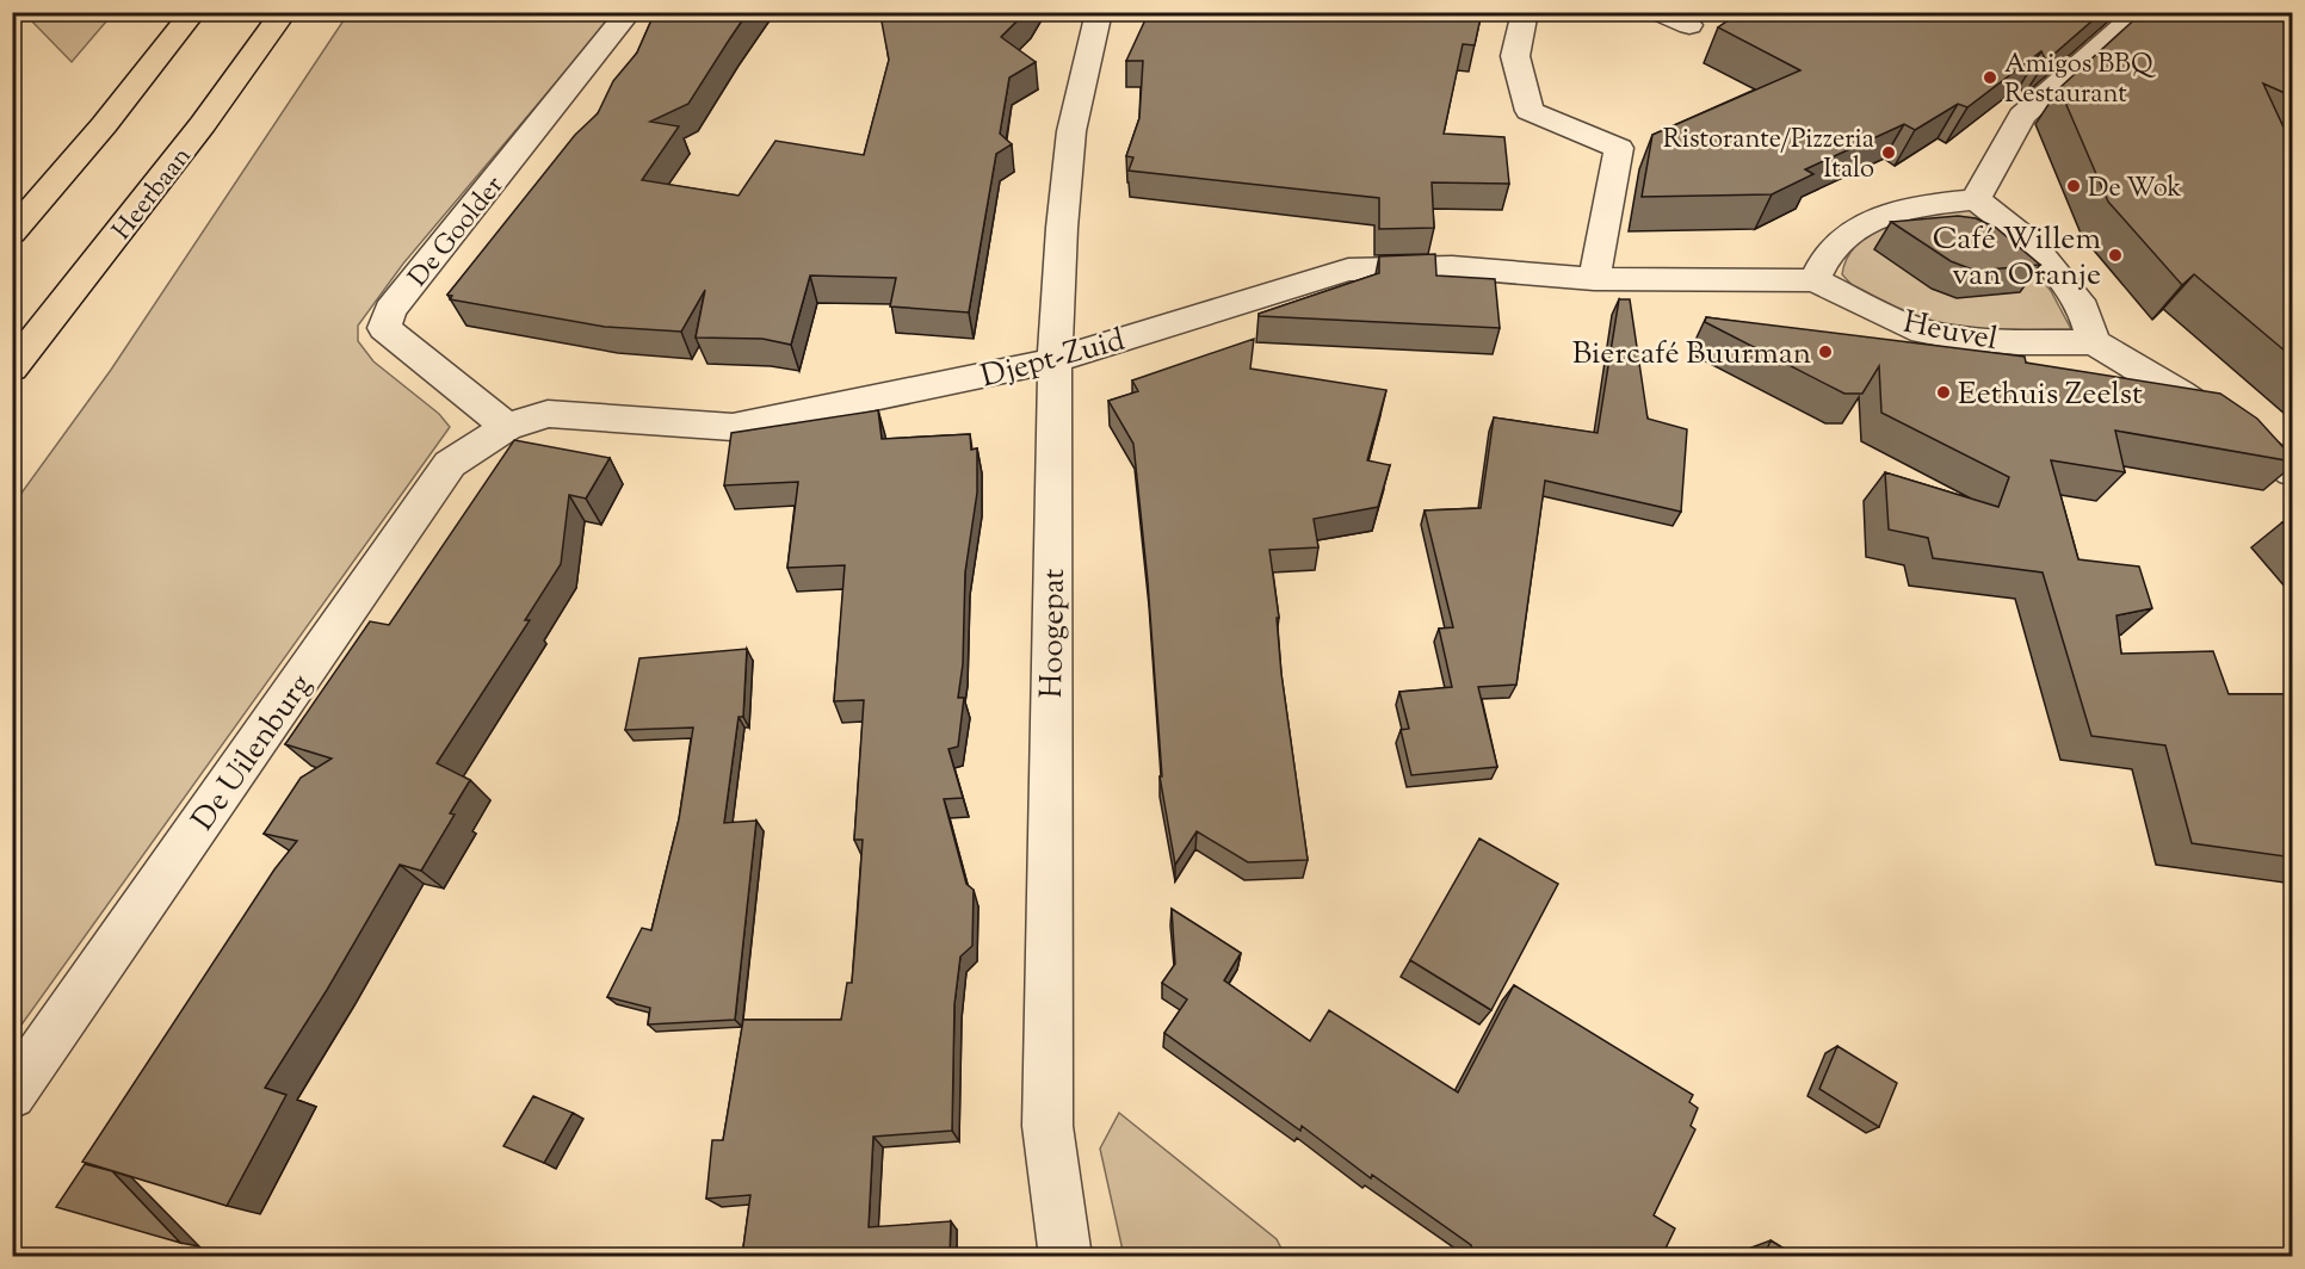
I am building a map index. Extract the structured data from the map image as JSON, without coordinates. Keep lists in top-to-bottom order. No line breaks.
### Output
{"streets":{"main road":["Heerbaan"],"street":["De Goolder","Heuvel","Djept-Zuid","Hoogepat","De Uilenburg"]},"crossings":[["De Goolder","Djept-Zuid"],["De Goolder","De Uilenburg"],["Heuvel","Djept-Zuid"],["Djept-Zuid","Hoogepat"],["Djept-Zuid","De Uilenburg"]],"places":["Amigos BBQ Restaurant","Ristorante/Pizzeria Italo","De Wok","Café Willem van Oranje","Biercafé Buurman","Eethuis Zeelst"]}
